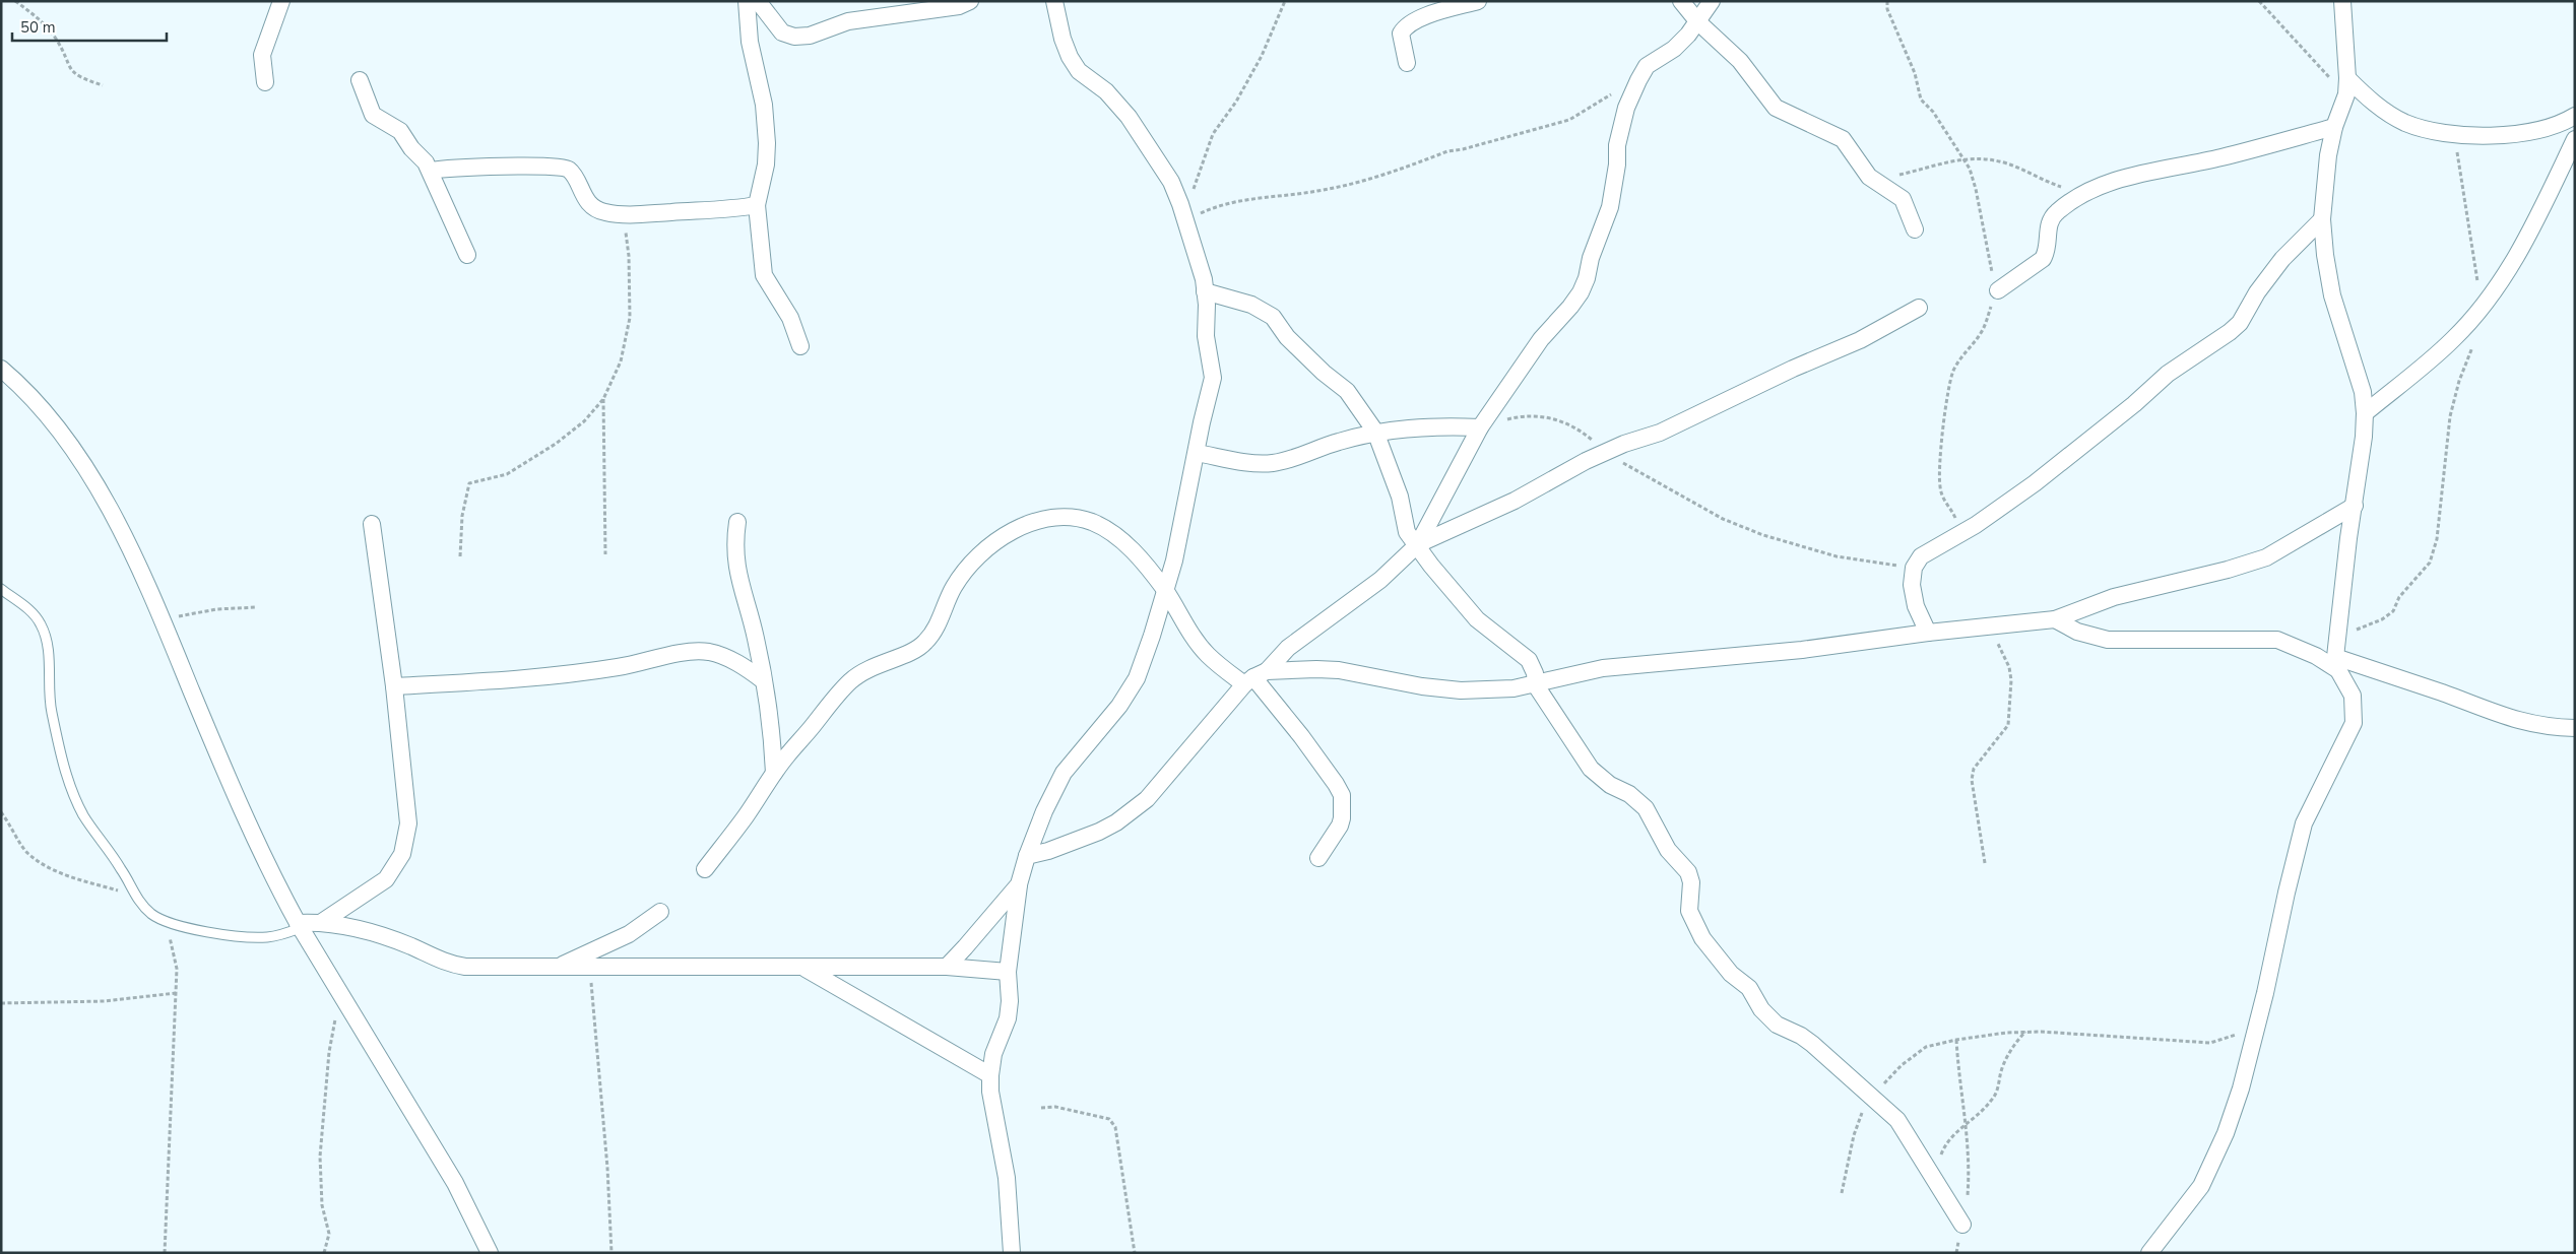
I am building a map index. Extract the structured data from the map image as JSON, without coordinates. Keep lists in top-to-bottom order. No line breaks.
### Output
{"scale_bar":"50 m"}
